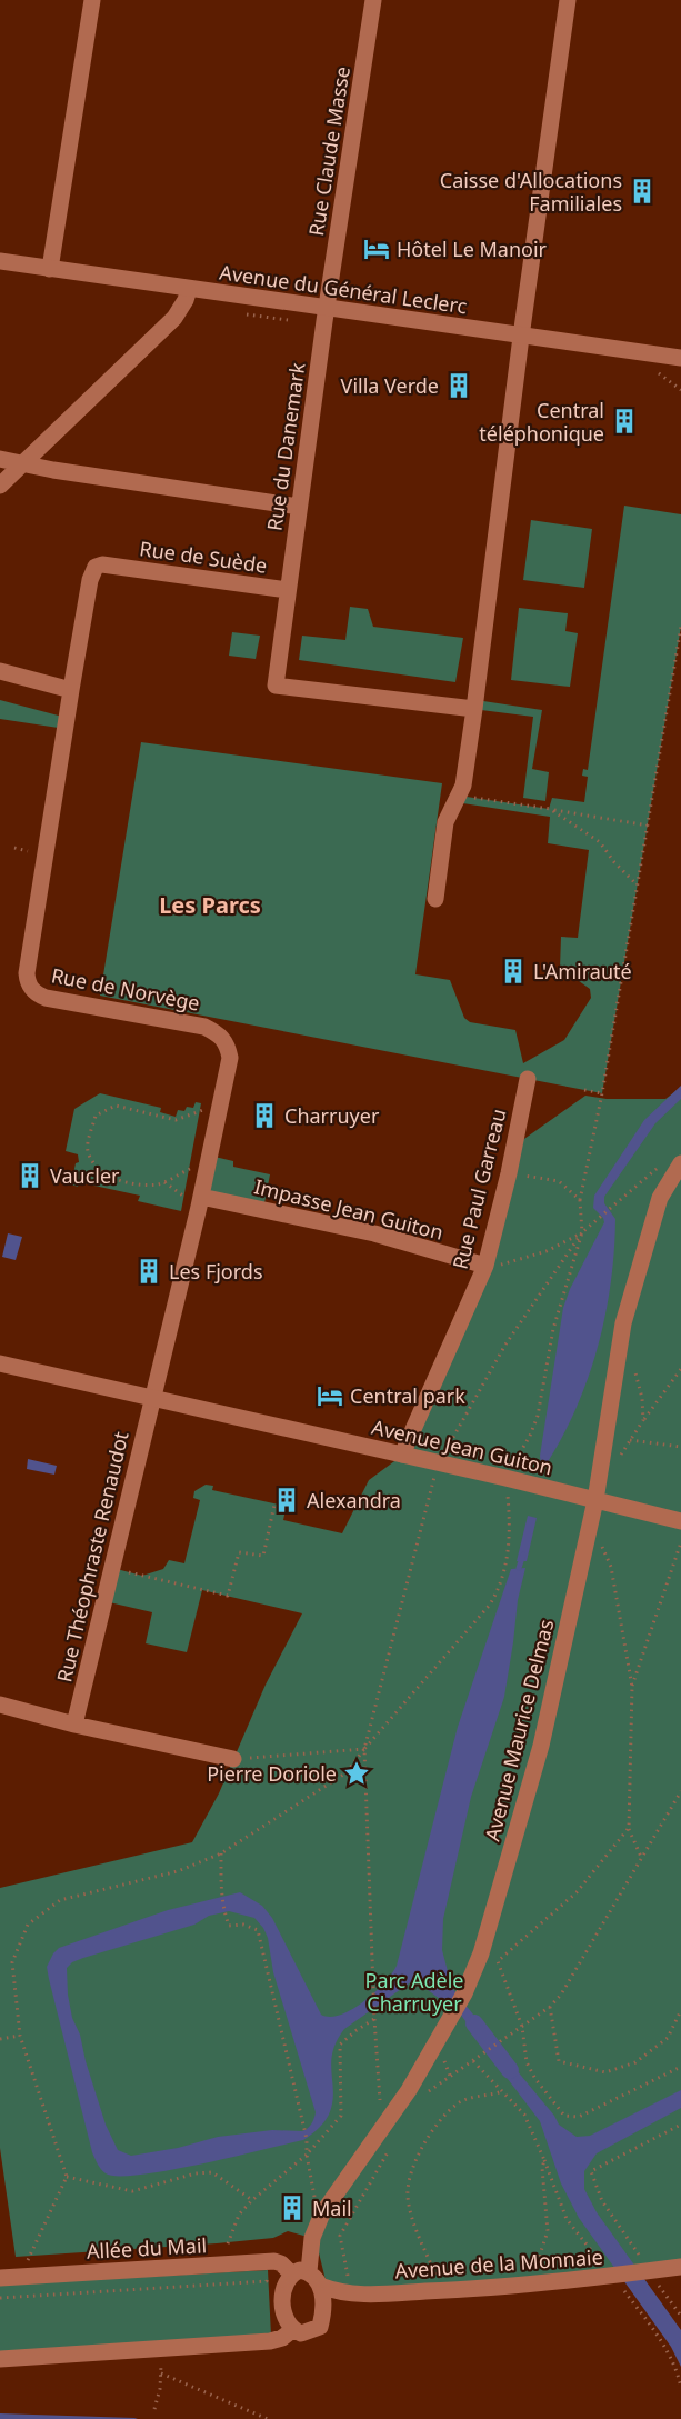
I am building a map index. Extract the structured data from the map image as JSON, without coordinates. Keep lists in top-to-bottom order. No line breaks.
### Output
{"streets":{"street":["Rue Claude Masse","Avenue du Général Leclerc","Rue du Danemark","Rue de Suède","Rue de Norvège","Rue Paul Garreau","Impasse Jean Guiton","Avenue Jean Guiton","Rue Théophraste Renaudot","Avenue Maurice Delmas","Allée du Mail","Avenue de la Monnaie"]},"crossings":[["Rue Claude Masse","Avenue du Général Leclerc"],["Rue Claude Masse","Rue du Danemark"],["Avenue du Général Leclerc","Rue du Danemark"],["Rue du Danemark","Rue de Suède"],["Rue de Suède","Rue de Norvège"],["Rue de Norvège","Impasse Jean Guiton"],["Rue de Norvège","Avenue Jean Guiton"],["Rue de Norvège","Rue Théophraste Renaudot"],["Rue Paul Garreau","Impasse Jean Guiton"],["Rue Paul Garreau","Avenue Jean Guiton"],["Avenue Jean Guiton","Rue Théophraste Renaudot"],["Avenue Jean Guiton","Avenue Maurice Delmas"],["Avenue Maurice Delmas","Allée du Mail"],["Avenue Maurice Delmas","Avenue de la Monnaie"],["Allée du Mail","Avenue de la Monnaie"]],"districts":["Les Parcs"],"parks":["Parc Adèle Charruyer"],"places":{"building":["Caisse d'Allocations Familiales","Villa Verde","Central téléphonique","L'Amirauté","Charruyer","Vaucler","Les Fjords","Alexandra","Mail"],"hotel":["Hôtel Le Manoir","Central park"],"place":["Pierre Doriole"]}}
